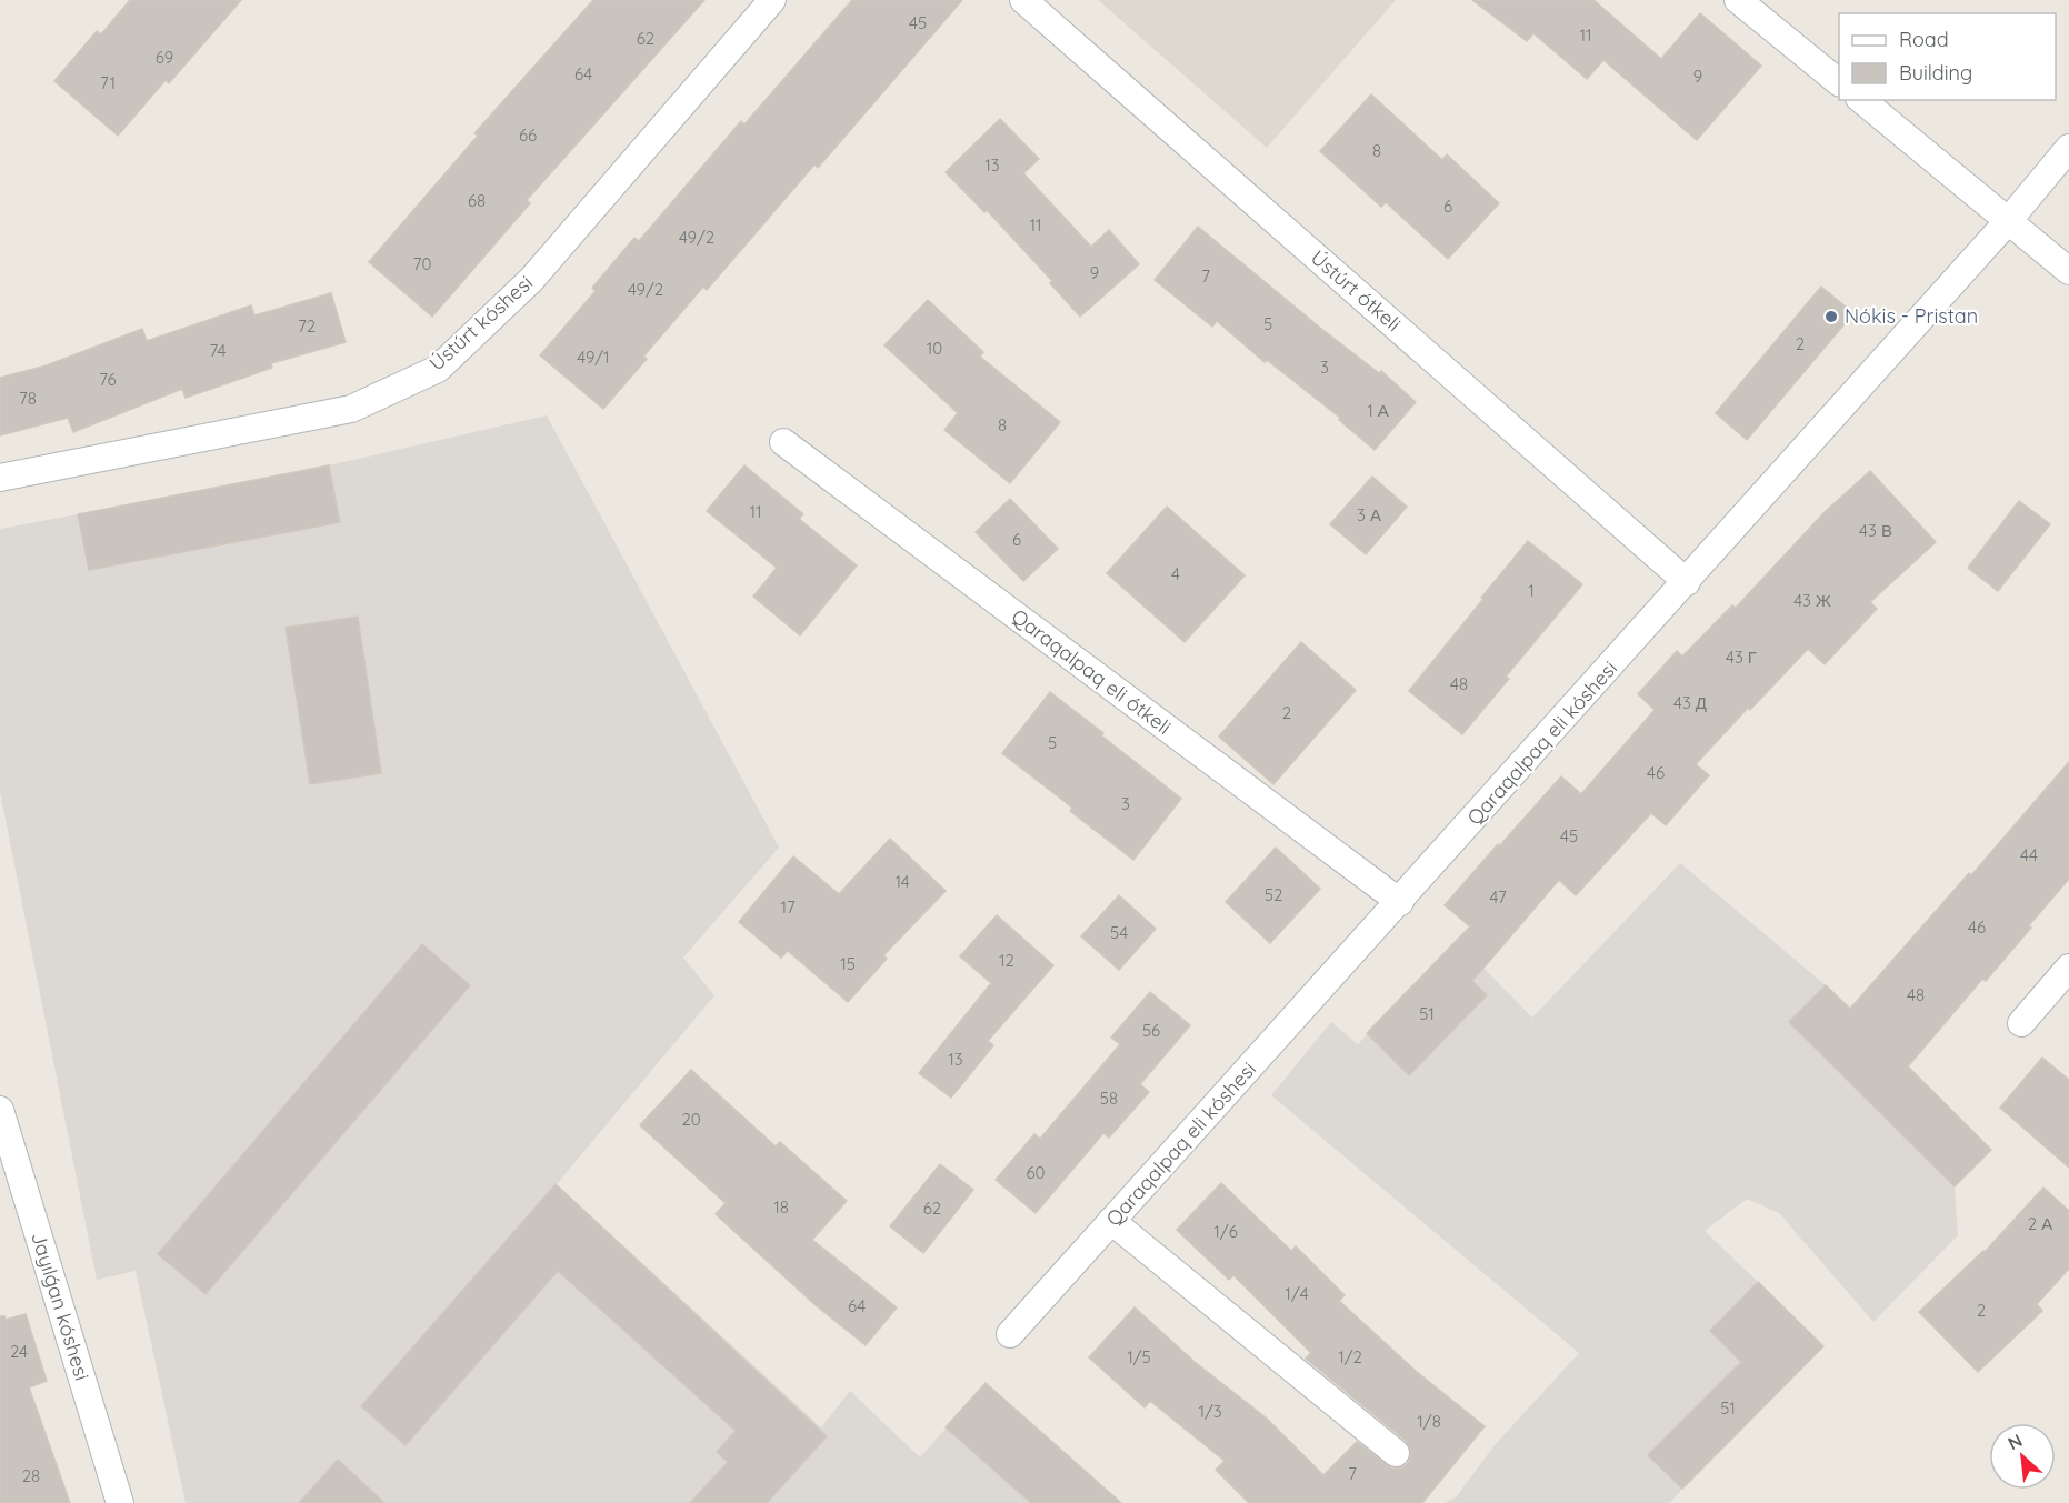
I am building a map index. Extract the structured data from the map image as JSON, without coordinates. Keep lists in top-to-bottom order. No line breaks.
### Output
{"streets":{"street":["Ústúrt ótkeli","Ústúrt kóshesi","Qaraqalpaq eli ótkeli","Qaraqalpaq eli kóshesi","Jayılǵan kóshesi"]},"crossings":[["Ústúrt ótkeli","Qaraqalpaq eli kóshesi"],["Qaraqalpaq eli ótkeli","Qaraqalpaq eli kóshesi"]],"places":["Nókis - Pristan"],"house_numbers":["45","11","62","69","64","9","71","66","8","13","68","6","11","49/2","70","9","7","49/2","5","72","2","10","74","49/1","3","76","78","1 А","8","11","3 А","43 В","6","4","1","43 Ж","43 Г","48","43 Д","2","5","46","3","45","44","14","52","47","17","46","54","12","15","48","51","56","13","58","20","60","18","62","2 А","1/6","1/4","64","2","24","1/5","1/2","51","1/3","1/8","7","28"],"legend":["Road","Building"],"north":"top left"}
